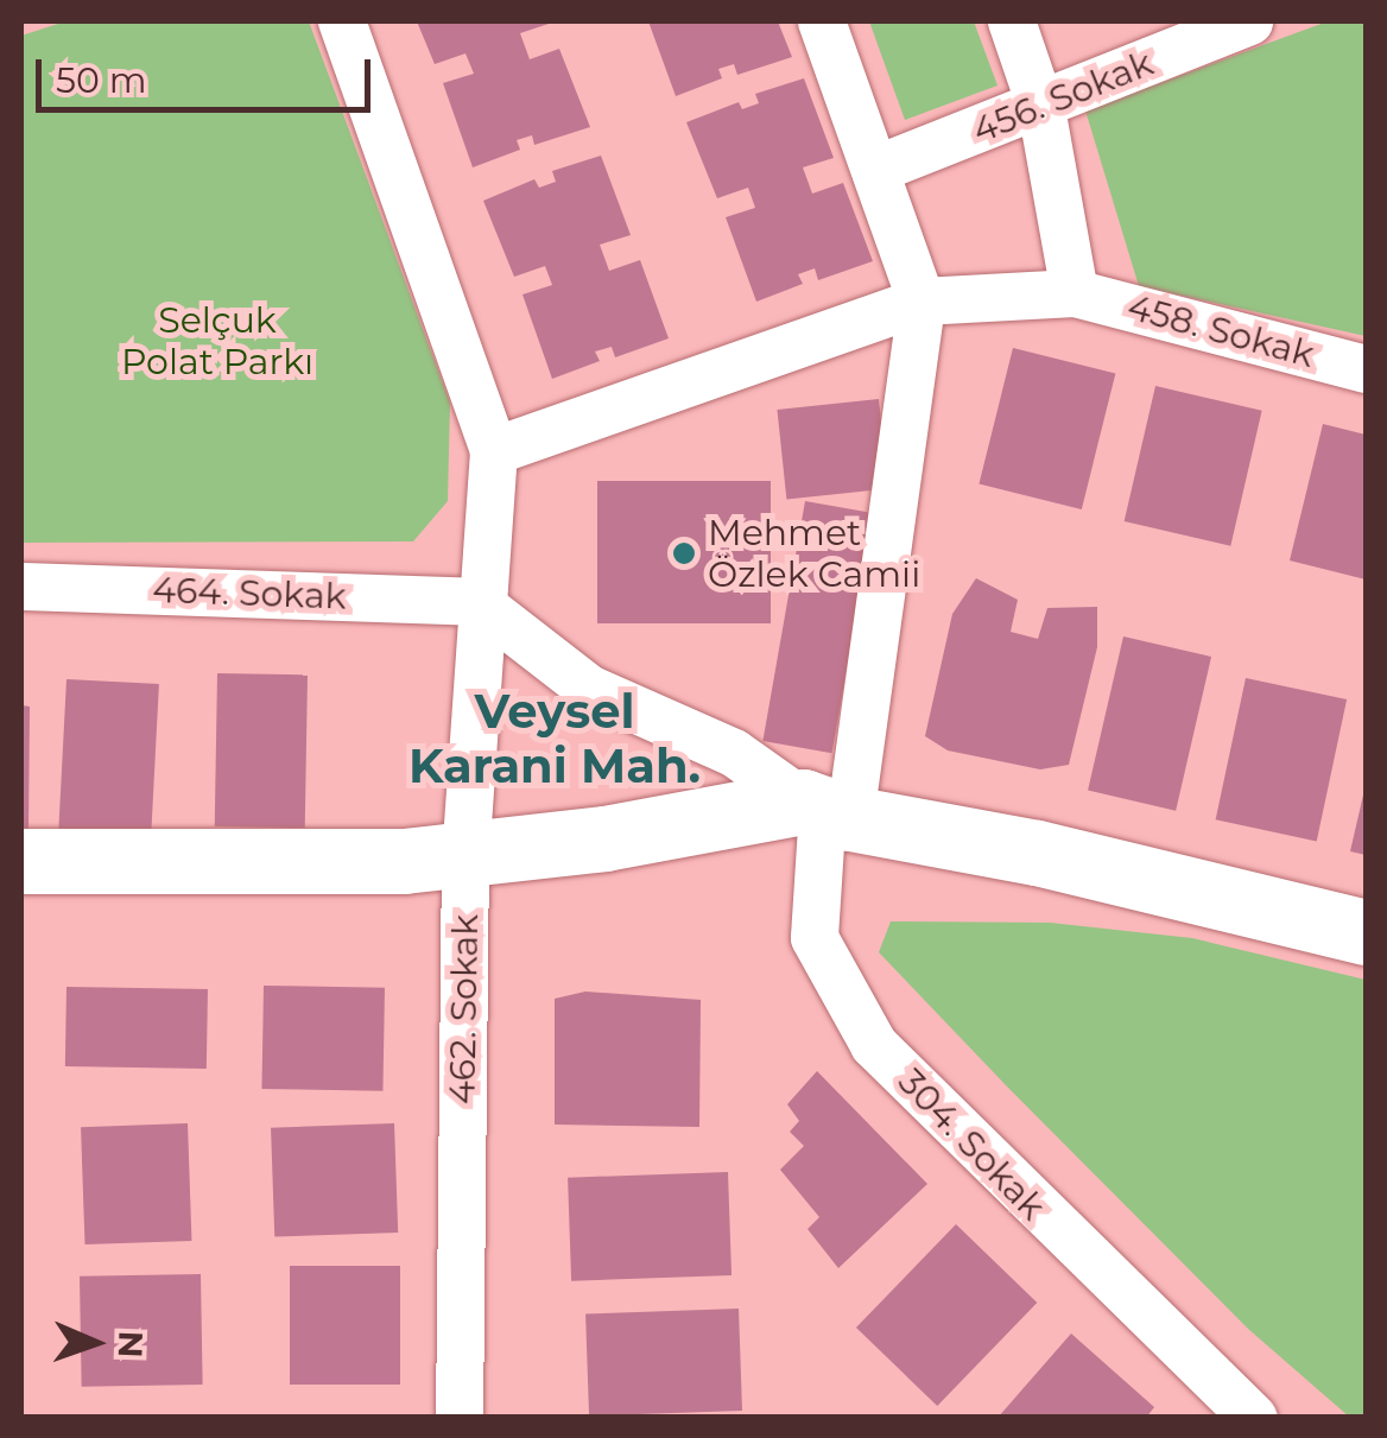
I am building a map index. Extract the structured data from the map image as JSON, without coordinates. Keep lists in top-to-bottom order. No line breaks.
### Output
{"streets":{"street":["456. Sokak","458. Sokak","464. Sokak","462. Sokak","304. Sokak"]},"crossings":[["458. Sokak","462. Sokak"],["458. Sokak","304. Sokak"],["464. Sokak","462. Sokak"]],"districts":["Veysel Karani Mah."],"parks":["Selçuk Polat Parkı"],"places":["Mehmet Özlek Camii"],"scale_bar":"50 m","north":"right"}
